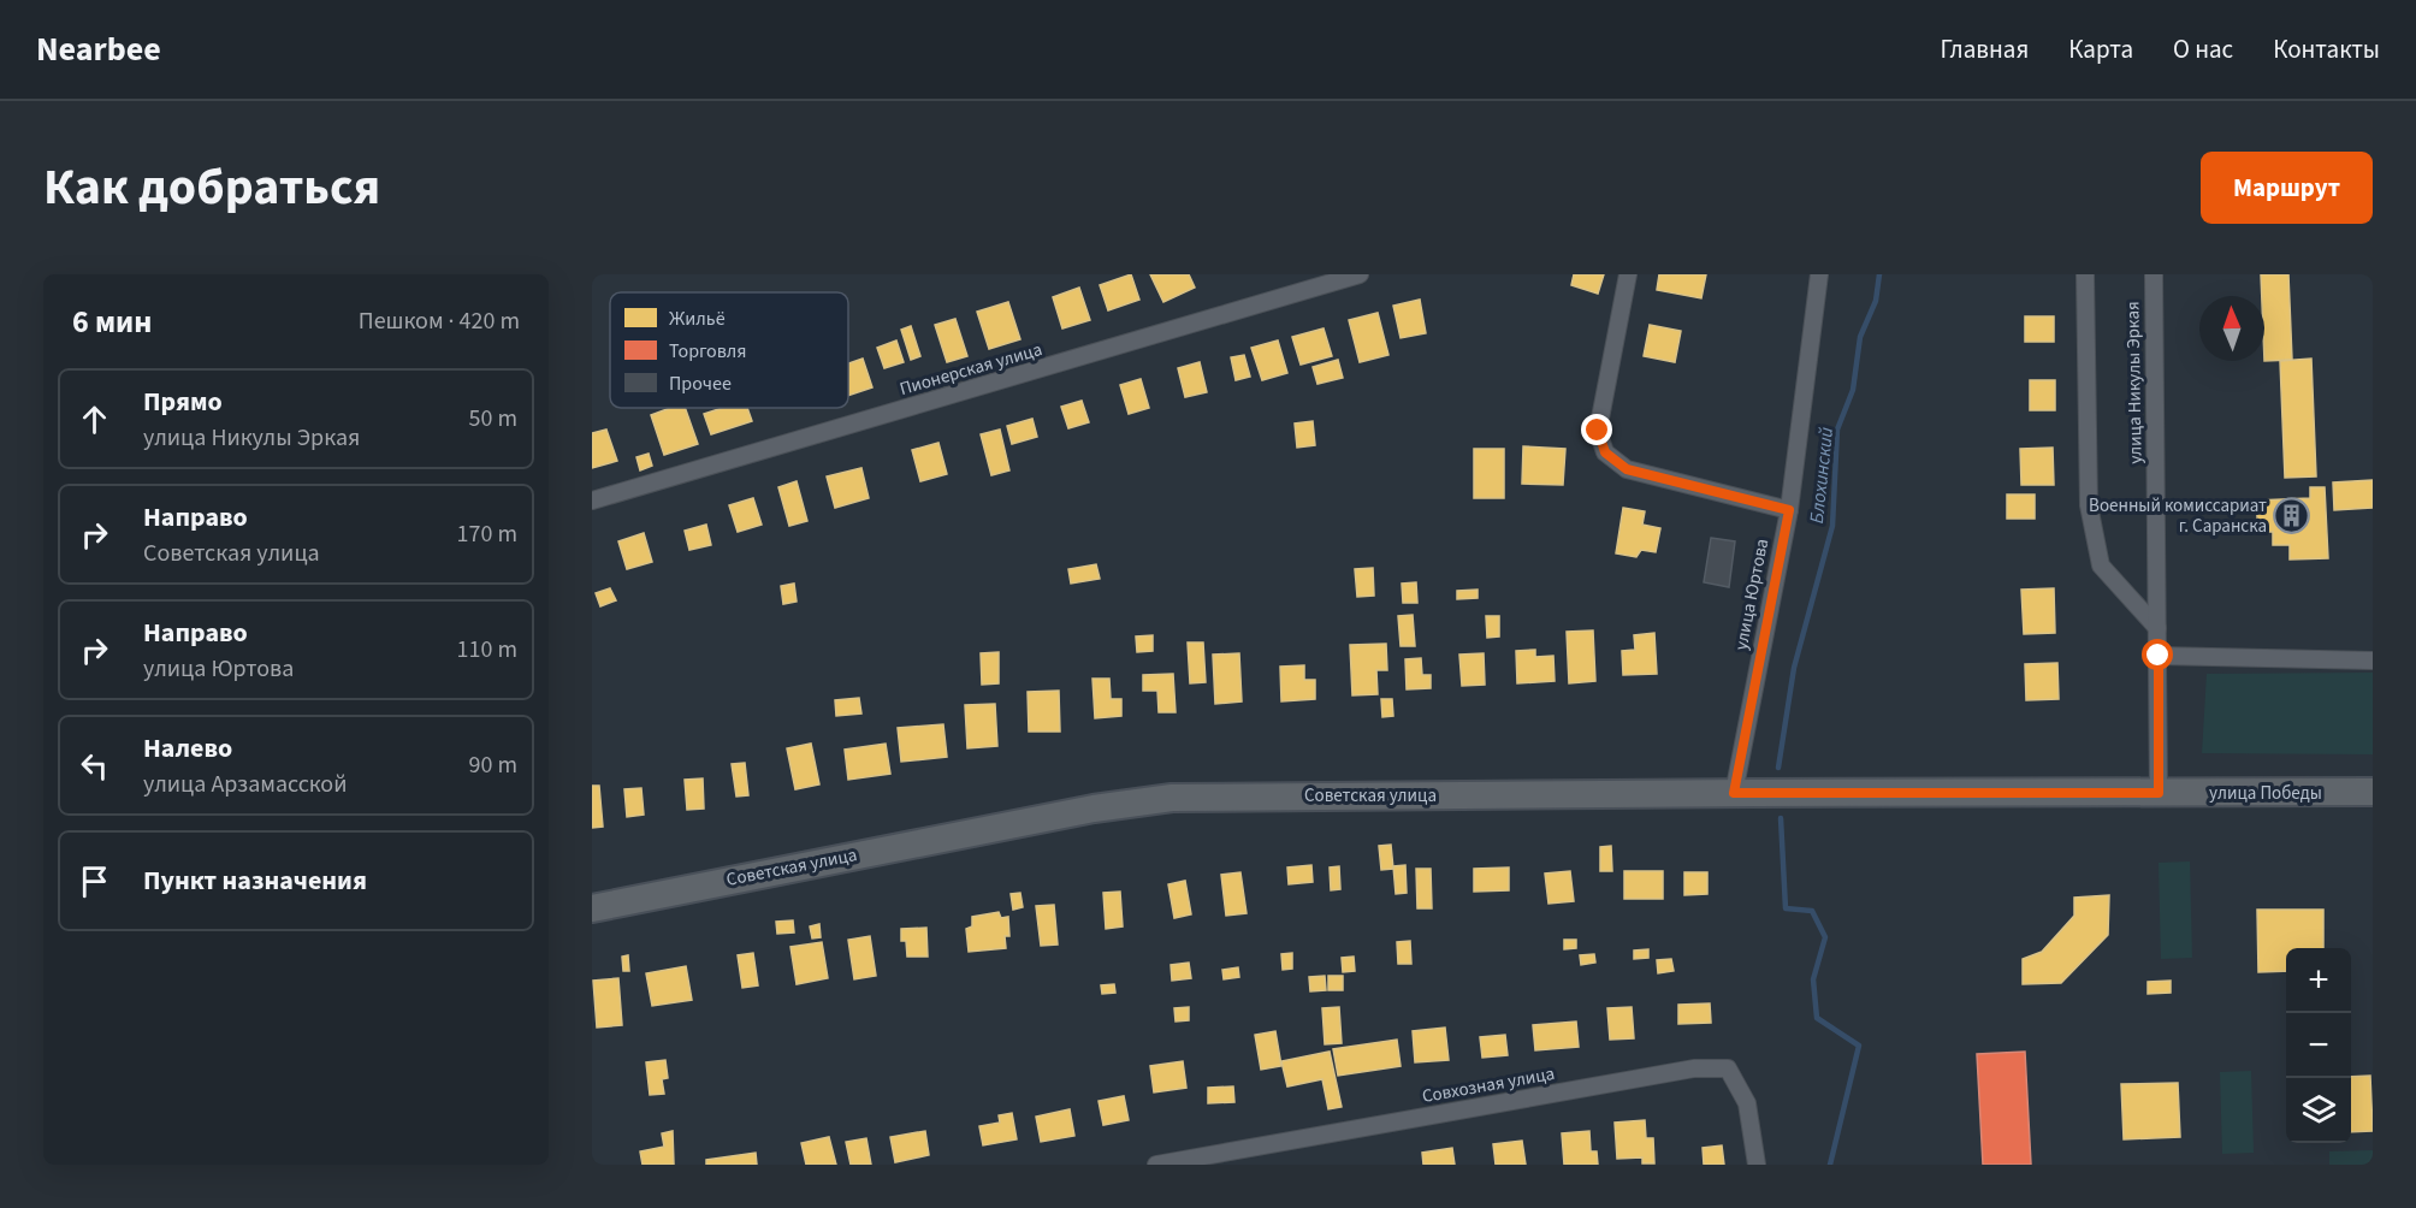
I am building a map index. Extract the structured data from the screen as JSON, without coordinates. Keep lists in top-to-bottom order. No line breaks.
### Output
{"streets":{"main road":["улица Победы","Советская улица"],"street":["Пионерская улица","улица Никулы Эркая","улица Юртова","Совхозная улица"]},"crossings":[["улица Никулы Эркая","улица Победы"],["улица Никулы Эркая","Советская улица"],["улица Юртова","Советская улица"],["улица Победы","Советская улица"]],"water":["Блохинский"],"places":{"building":["Военный комиссариат г. Саранска"]},"legend":["Жильё","Торговля","Прочее"],"north":"top","page":{"header":"Nearbee","nav":["Главная","Карта","О нас","Контакты"],"title":"Как добраться","buttons":"Маршрут","heading":["6 мин","Пешком · 420 m"],"list":[["Прямо","улица Никулы Эркая","50 m"],["Направо","Советская улица","170 m"],["Направо","улица Юртова","110 m"],["Налево","улица Арзамасской","90 m"],"Пункт назначения"],"map_buttons":["+","−"]}}
